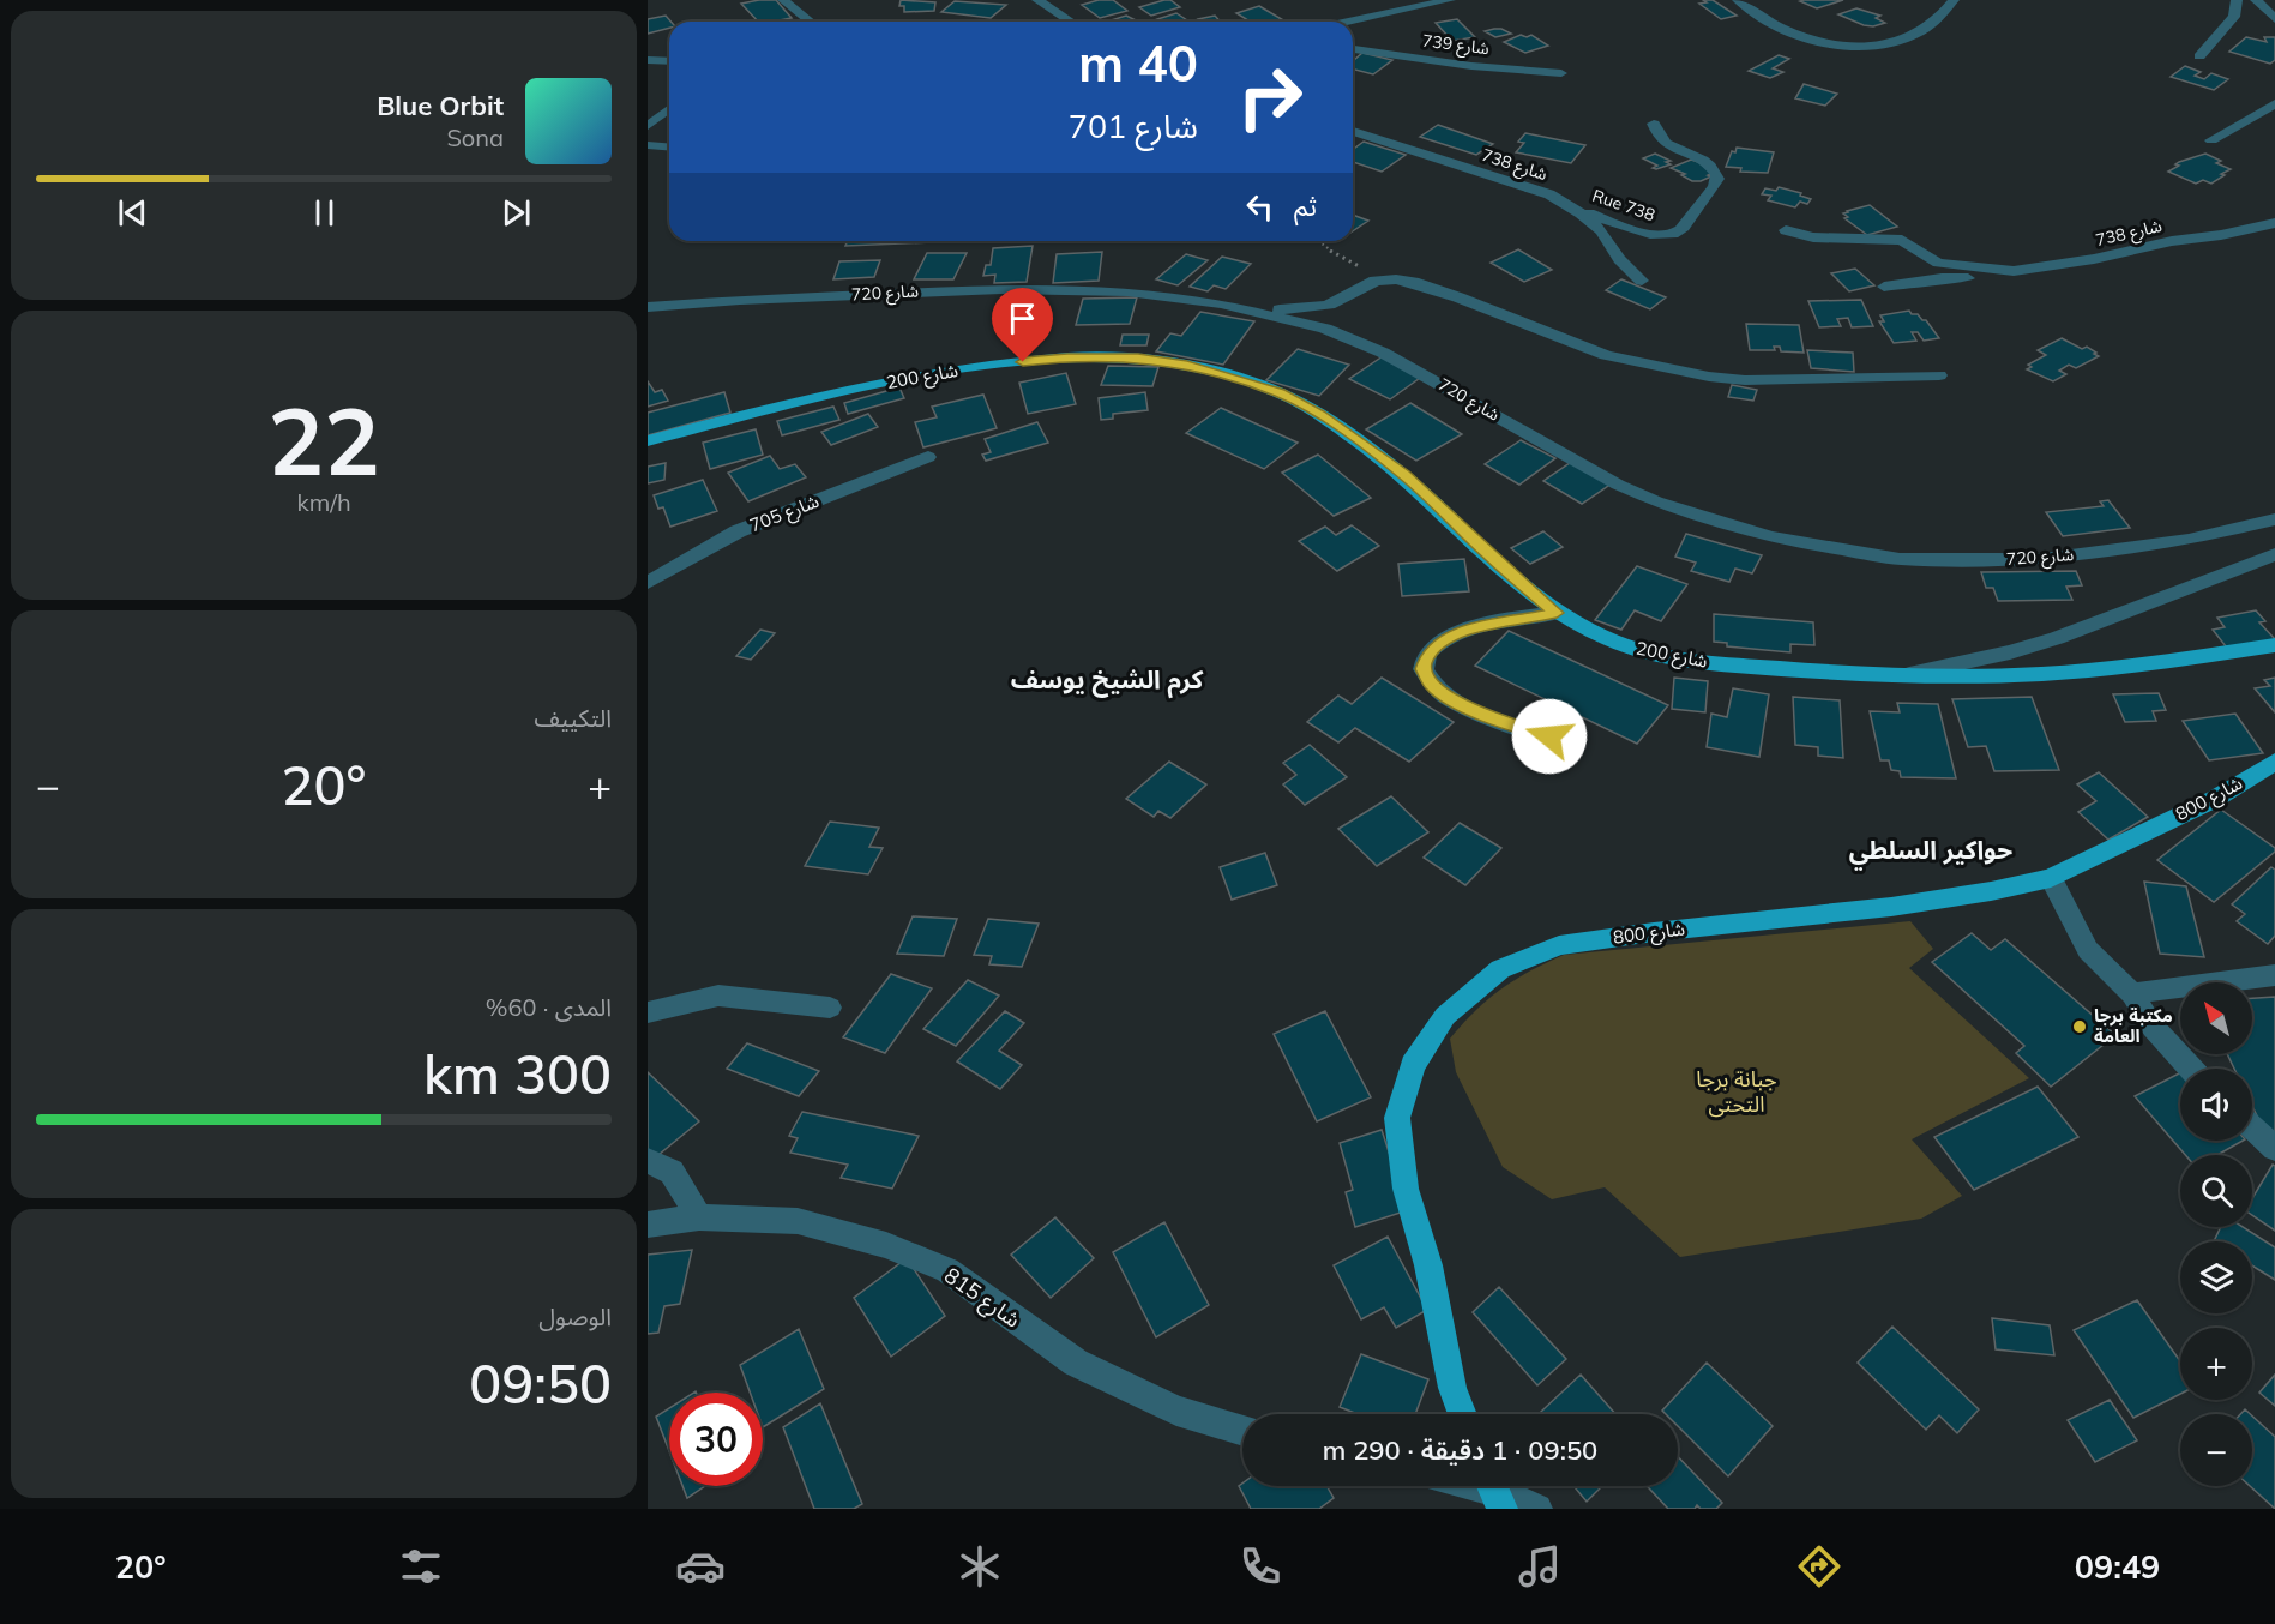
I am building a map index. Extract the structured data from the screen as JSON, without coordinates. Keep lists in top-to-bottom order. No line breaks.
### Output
{"streets":{"main road":["شارع 200","شارع 800"],"street":["شارع 739","شارع 738","Rue 738","شارع 720","شارع 705","شارع 815"]},"crossings":[["شارع 738","Rue 738"]],"districts":["كرم الشيخ يوسف","حواكير السلطي"],"parks":["جبانة برجا التحتى"],"places":["مكتبة برجا العامة"],"north":"top left","page":{"turn":["40 m","شارع 701"],"song":["Blue Orbit","Sona"],"then":"ثم","tile":[["22","km/h"],"التكييف",["المدى · 60%","300 km"],["الوصول","09:50"]],"heat":["−","20°","+"],"map_buttons":["+","−"],"limit":"30","trip":"09:50 · 1 دقيقة · 290 m","tabs":["09:49","20°"]}}
